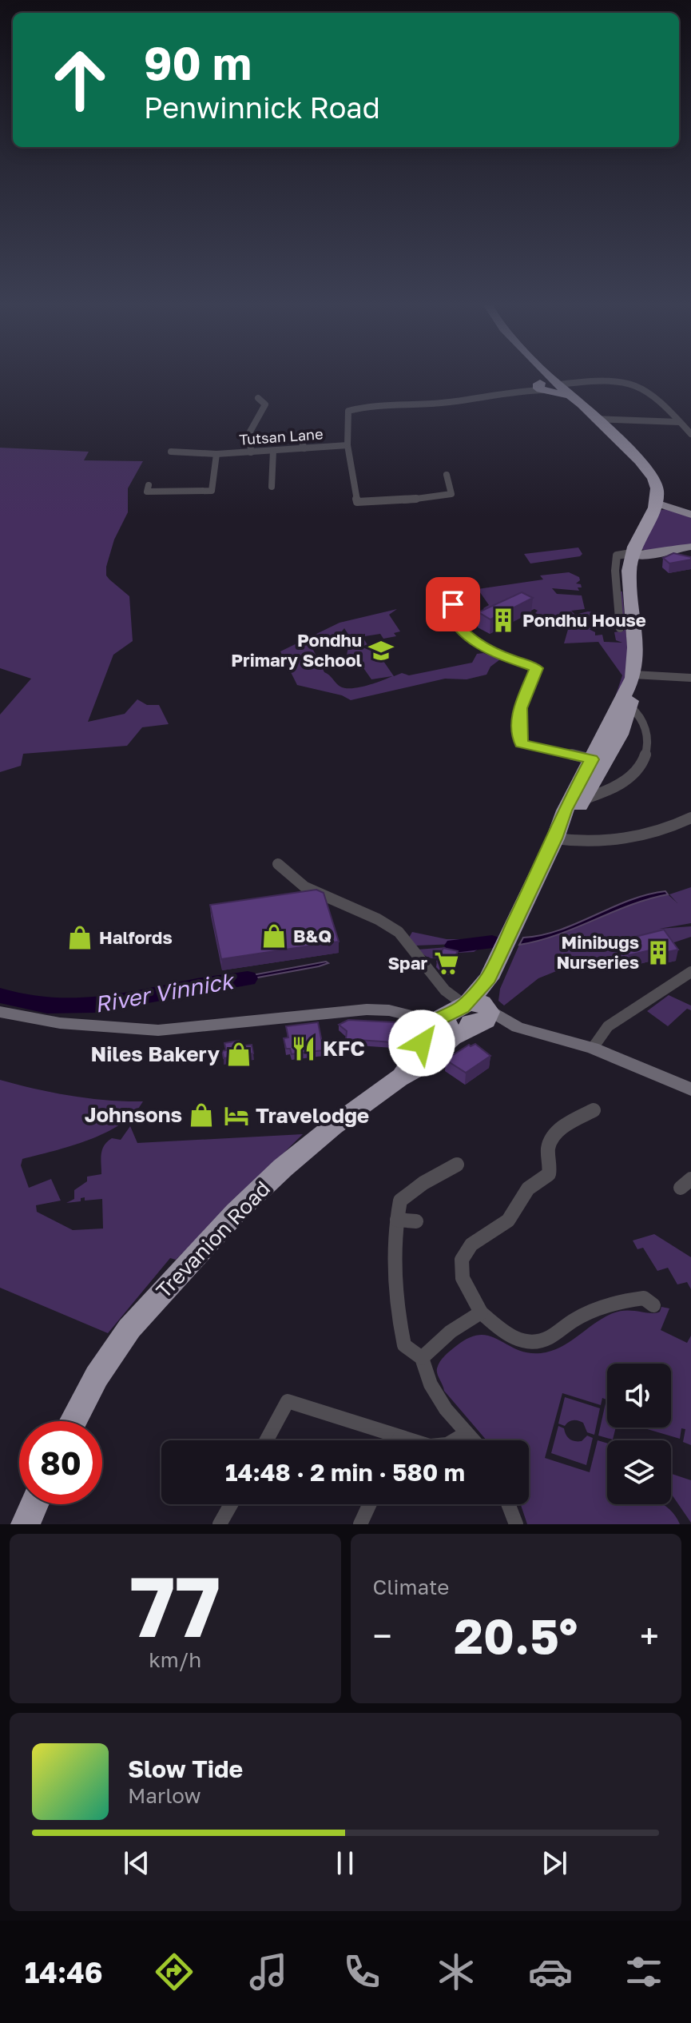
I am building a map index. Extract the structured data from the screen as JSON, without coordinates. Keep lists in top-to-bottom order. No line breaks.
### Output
{"streets":{"highway":["Trevanion Road"],"street":["Tutsan Lane"]},"water":["River Vinnick"],"places":{"building":["Pondhu House","Minibugs Nurseries"],"school or university":["Pondhu Primary School"],"shop":["B&Q","Halfords","Niles Bakery","Johnsons"],"supermarket":["Spar"],"restaurant":["KFC"],"hotel":["Travelodge"]},"page":{"turn":["90 m","Penwinnick Road"],"limit":"80","trip":"14:48 · 2 min · 580 m","tile":[["77","km/h"],"Climate"],"heat":["−","20.5°","+"],"song":["Slow Tide","Marlow"],"tabs":"14:46"}}
